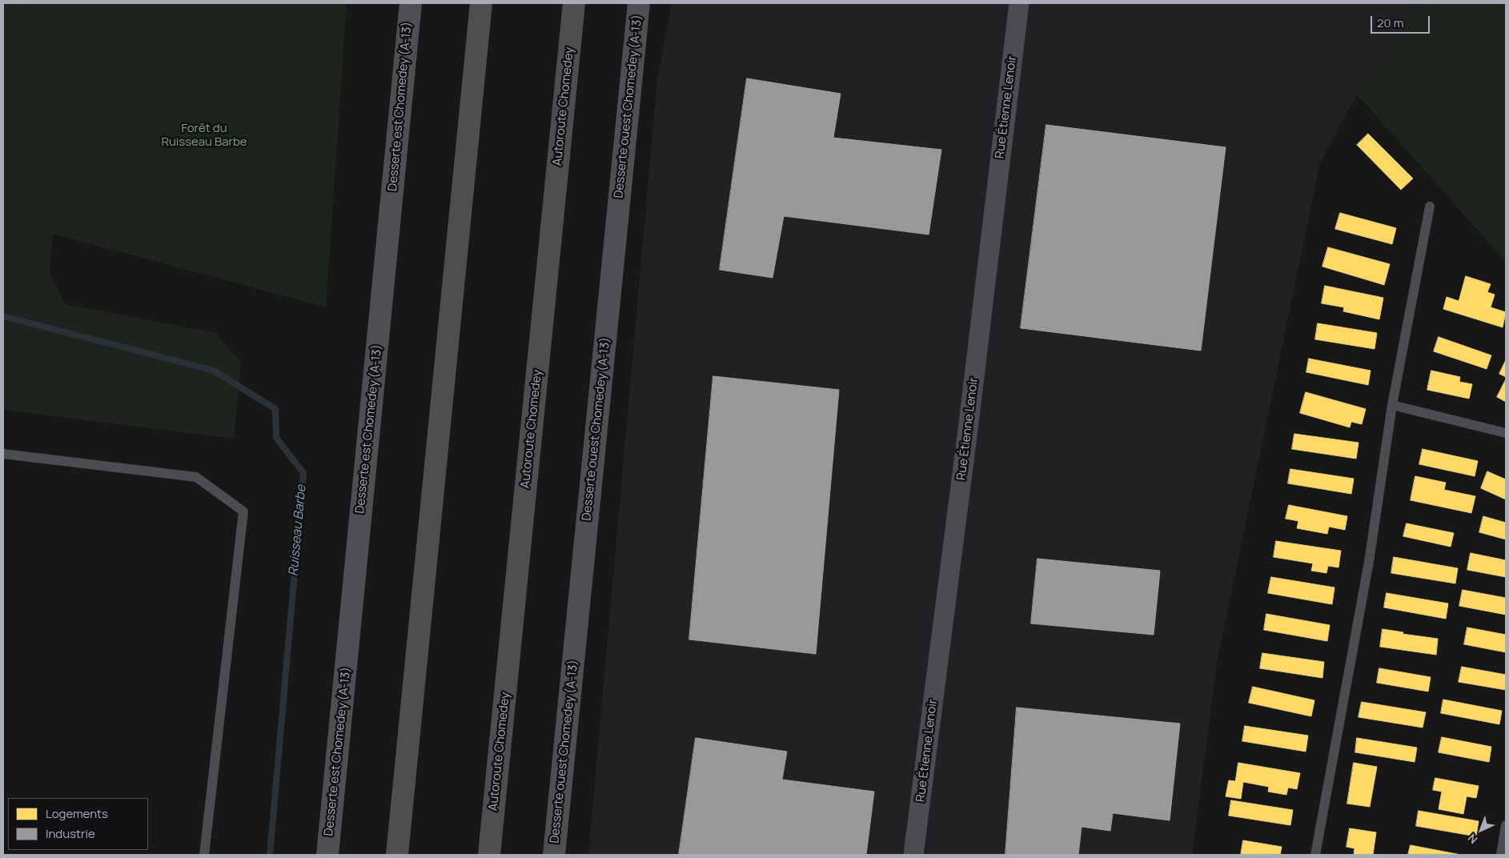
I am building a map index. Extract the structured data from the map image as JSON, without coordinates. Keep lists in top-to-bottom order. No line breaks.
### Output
{"streets":{"highway":["Autoroute Chomedey"],"main road":["Desserte est Chomedey (A-13)","Desserte ouest Chomedey (A-13)"],"street":["Rue Étienne Lenoir"]},"water":["Ruisseau Barbe"],"parks":["Forêt du Ruisseau Barbe"],"legend":["Logements","Industrie"],"scale_bar":"20 m","north":"bottom left"}
